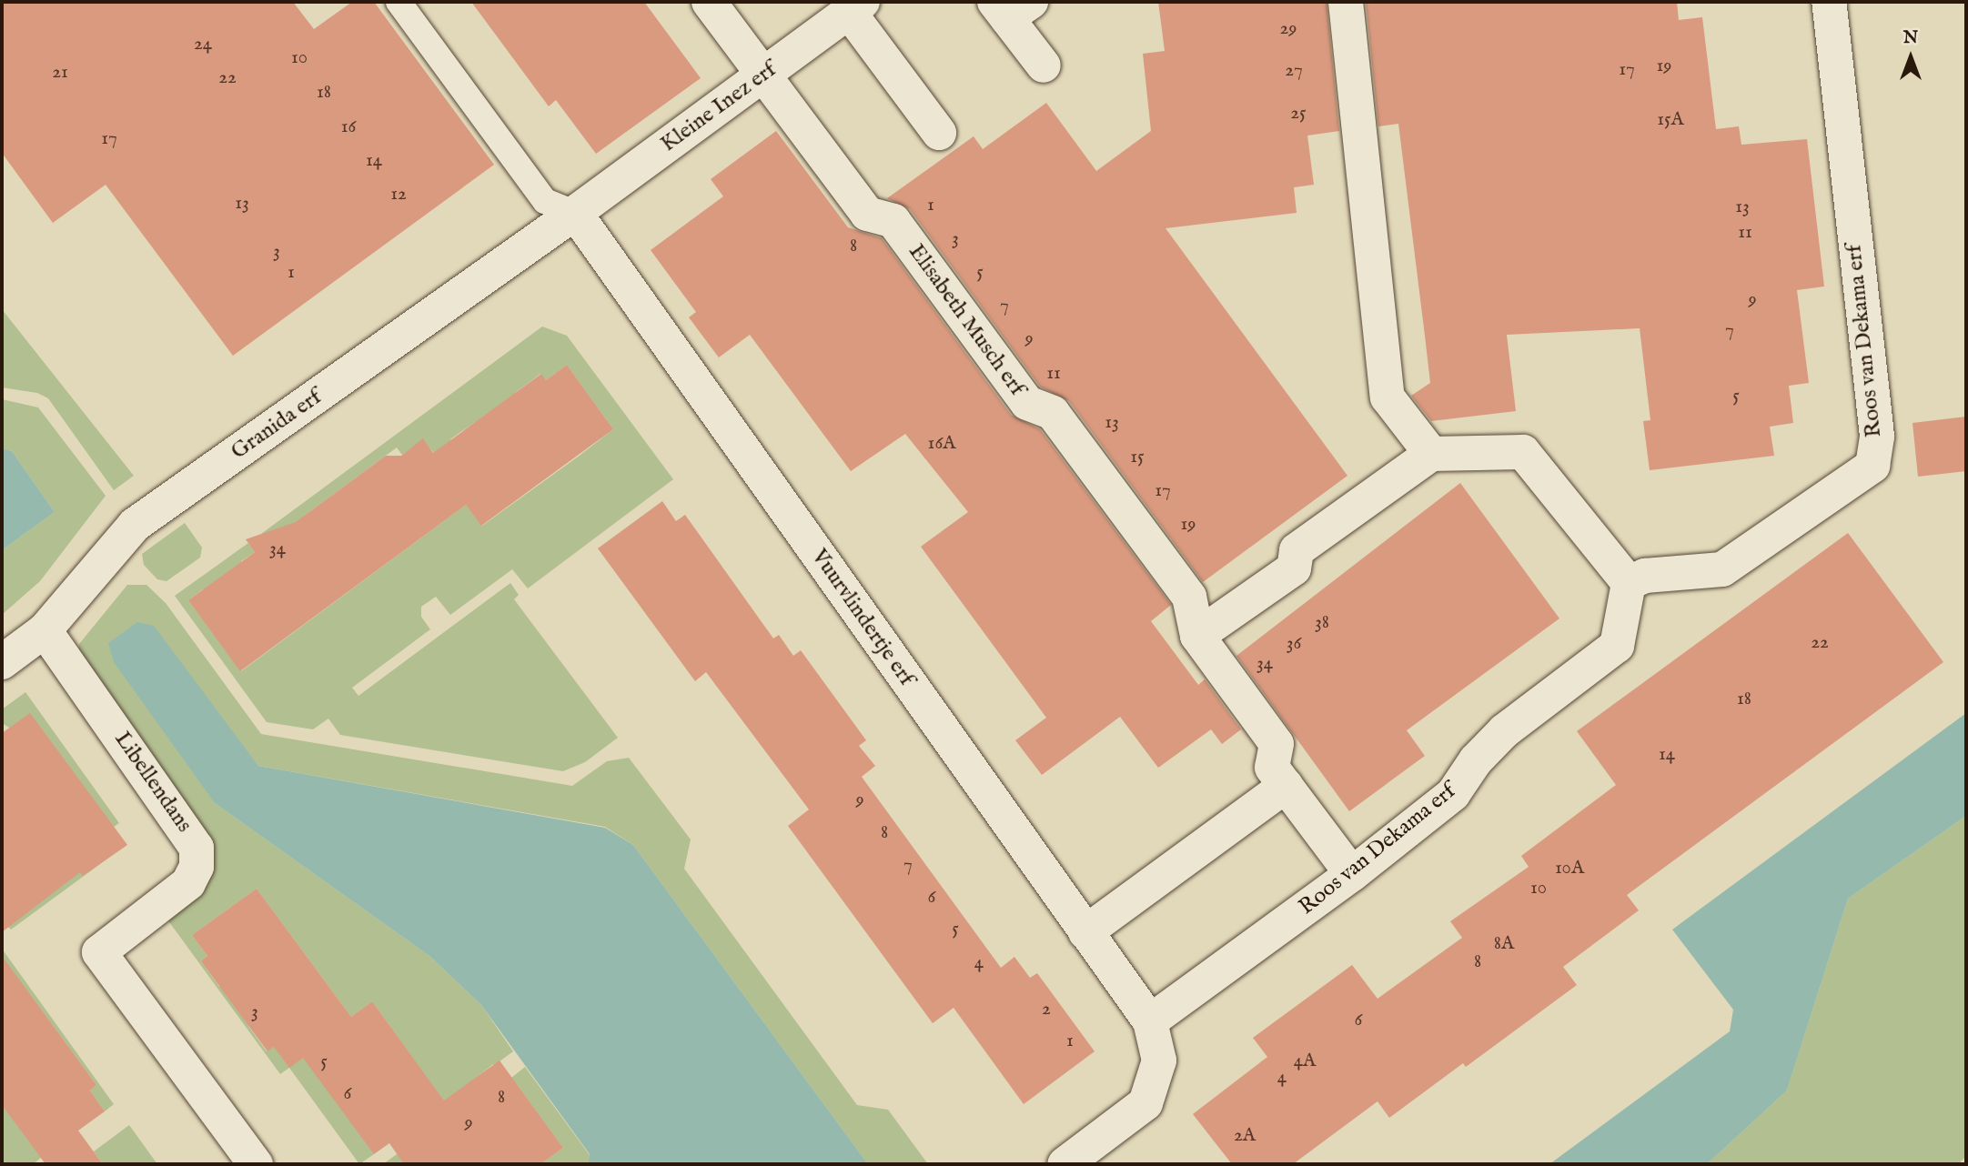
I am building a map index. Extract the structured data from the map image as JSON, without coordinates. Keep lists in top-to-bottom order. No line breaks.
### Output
{"streets":{"street":["Kleine Inez erf","Elisabeth Musch erf","Roos van Dekama erf","Granida erf","Vuurvlindertje erf","Libellendans"]},"crossings":[["Kleine Inez erf","Elisabeth Musch erf"],["Kleine Inez erf","Granida erf"],["Kleine Inez erf","Vuurvlindertje erf"],["Elisabeth Musch erf","Roos van Dekama erf"],["Roos van Dekama erf","Vuurvlindertje erf"],["Granida erf","Vuurvlindertje erf"],["Granida erf","Libellendans"]],"house_numbers":["29","24","10","19","17","27","21","22","18","25","15A","16","17","14","12","13","1","13","11","3","8","3","1","5","9","7","7","9","11","5","13","16A","15","17","19","34","38","22","36","34","18","14","9","8","7","10A","10","6","5","8A","8","4","2","3","6","1","4A","5","4","6","8","9","2A"],"north":"top"}
